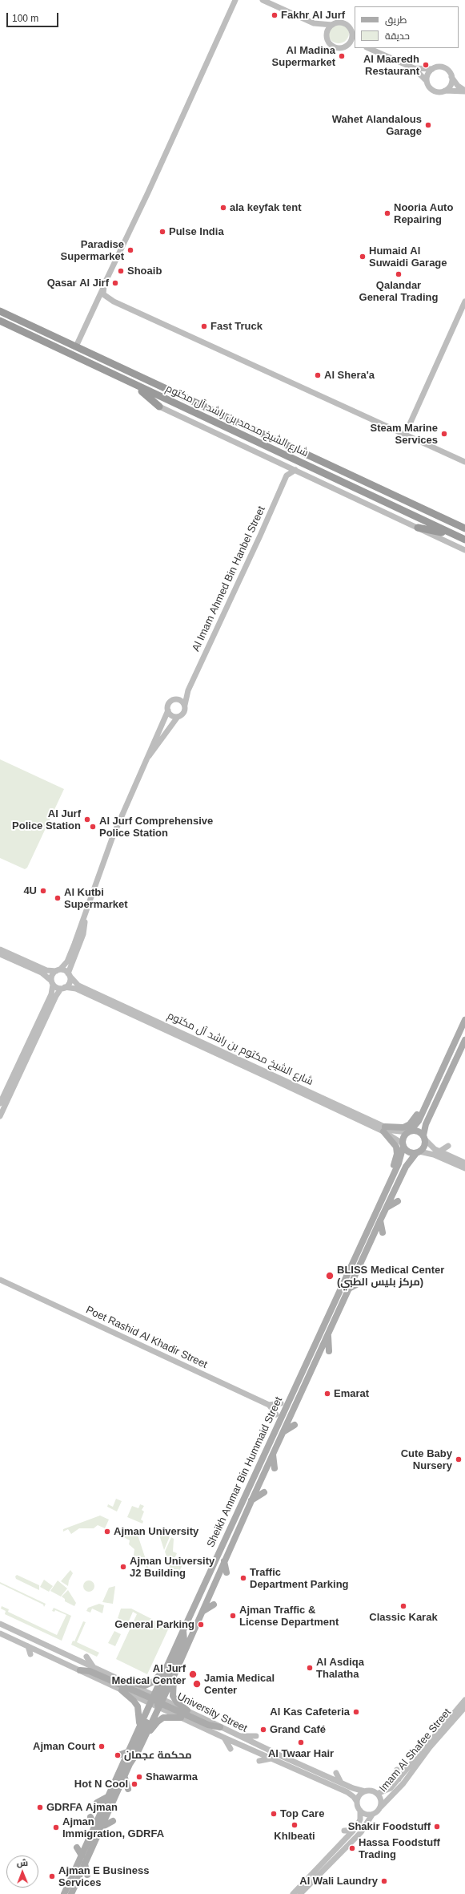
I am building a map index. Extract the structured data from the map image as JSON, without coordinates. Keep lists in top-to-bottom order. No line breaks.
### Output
{"streets":{"highway":["شارع الشيخ محمد بن راشد آل مكتوم"],"main road":["Sheikh Ammar Bin Hummaid Street"],"street":["Al Imam Ahmed Bin Hanbel Street","شارع الشيخ مكتوم بن راشد آل مكتوم","Poet Rashid Al Khadir Street","University Street","Imam Al Shafee Street"]},"crossings":[["شارع الشيخ مكتوم بن راشد آل مكتوم","Sheikh Ammar Bin Hummaid Street"],["Sheikh Ammar Bin Hummaid Street","University Street"],["University Street","Imam Al Shafee Street"]],"places":["Fakhr Al Jurf","Al Madina Supermarket","Al Maaredh Restaurant","Wahet Alandalous Garage","ala keyfak tent","Nooria Auto Repairing","Pulse India","Paradise Supermarket","Humaid Al Suwaidi Garage","Shoaib","Qalandar General Trading","Qasar Al Jirf","Fast Truck","Al Shera'a","Steam Marine Services","Al Jurf Police Station","Al Jurf Comprehensive Police Station","4U","Al Kutbi Supermarket","BLISS Medical Center (مركز بليس الطبي)","Emarat","Cute Baby Nursery","Ajman University","Ajman University J2 Building","Traffic Department Parking","Classic Karak","Ajman Traffic & License Department","General Parking","Al Asdiqa Thalatha","Al Jurf Medical Center","Jamia Medical Center","Al Kas Cafeteria","Grand Café","Al Twaar Hair","Ajman Court","محكمة عجمان","Shawarma","Hot N Cool","GDRFA Ajman","Top Care","Khlbeati","Shakir Foodstuff","Ajman Immigration, GDRFA","Hassa Foodstuff Trading","Ajman E Business Services","Al Wali Laundry"],"legend":["طريق","حديقة"],"scale_bar":"100 m","north":"top"}
